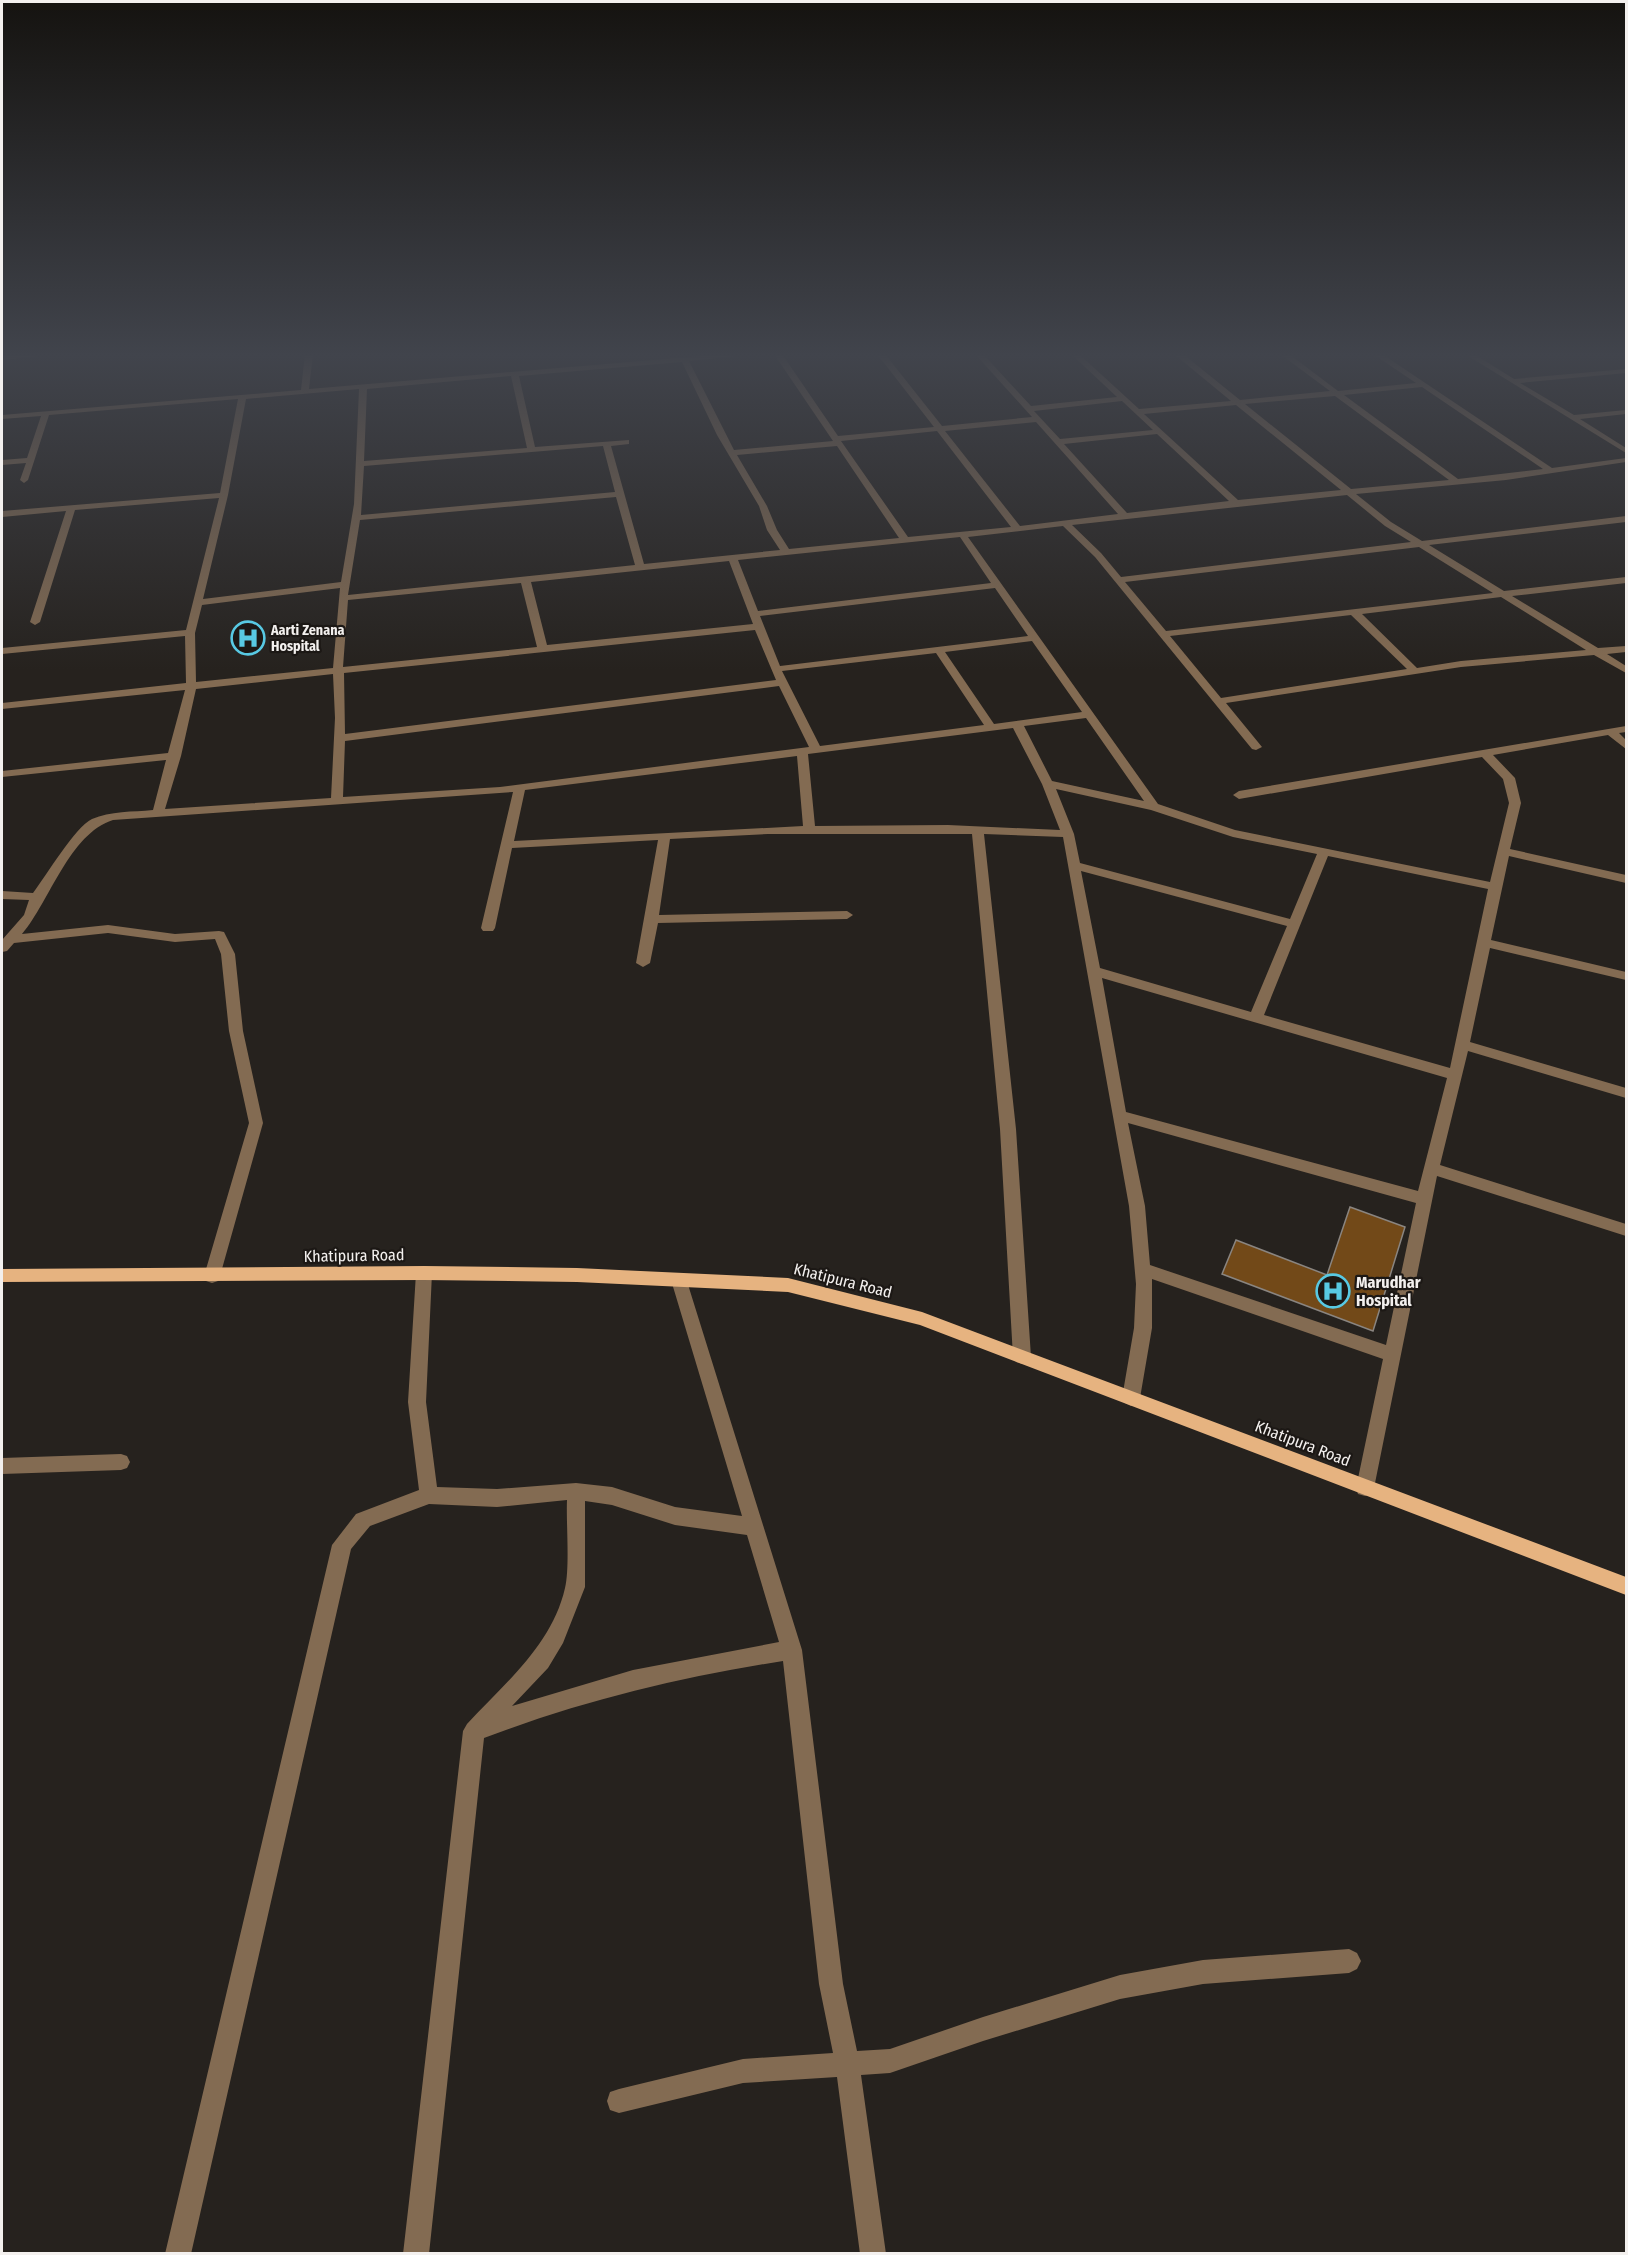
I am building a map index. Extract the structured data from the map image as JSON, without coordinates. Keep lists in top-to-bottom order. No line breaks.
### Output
{"streets":{"main road":["Khatipura Road"]},"places":{"hospital":["Aarti Zenana Hospital","Marudhar Hospital"]}}
